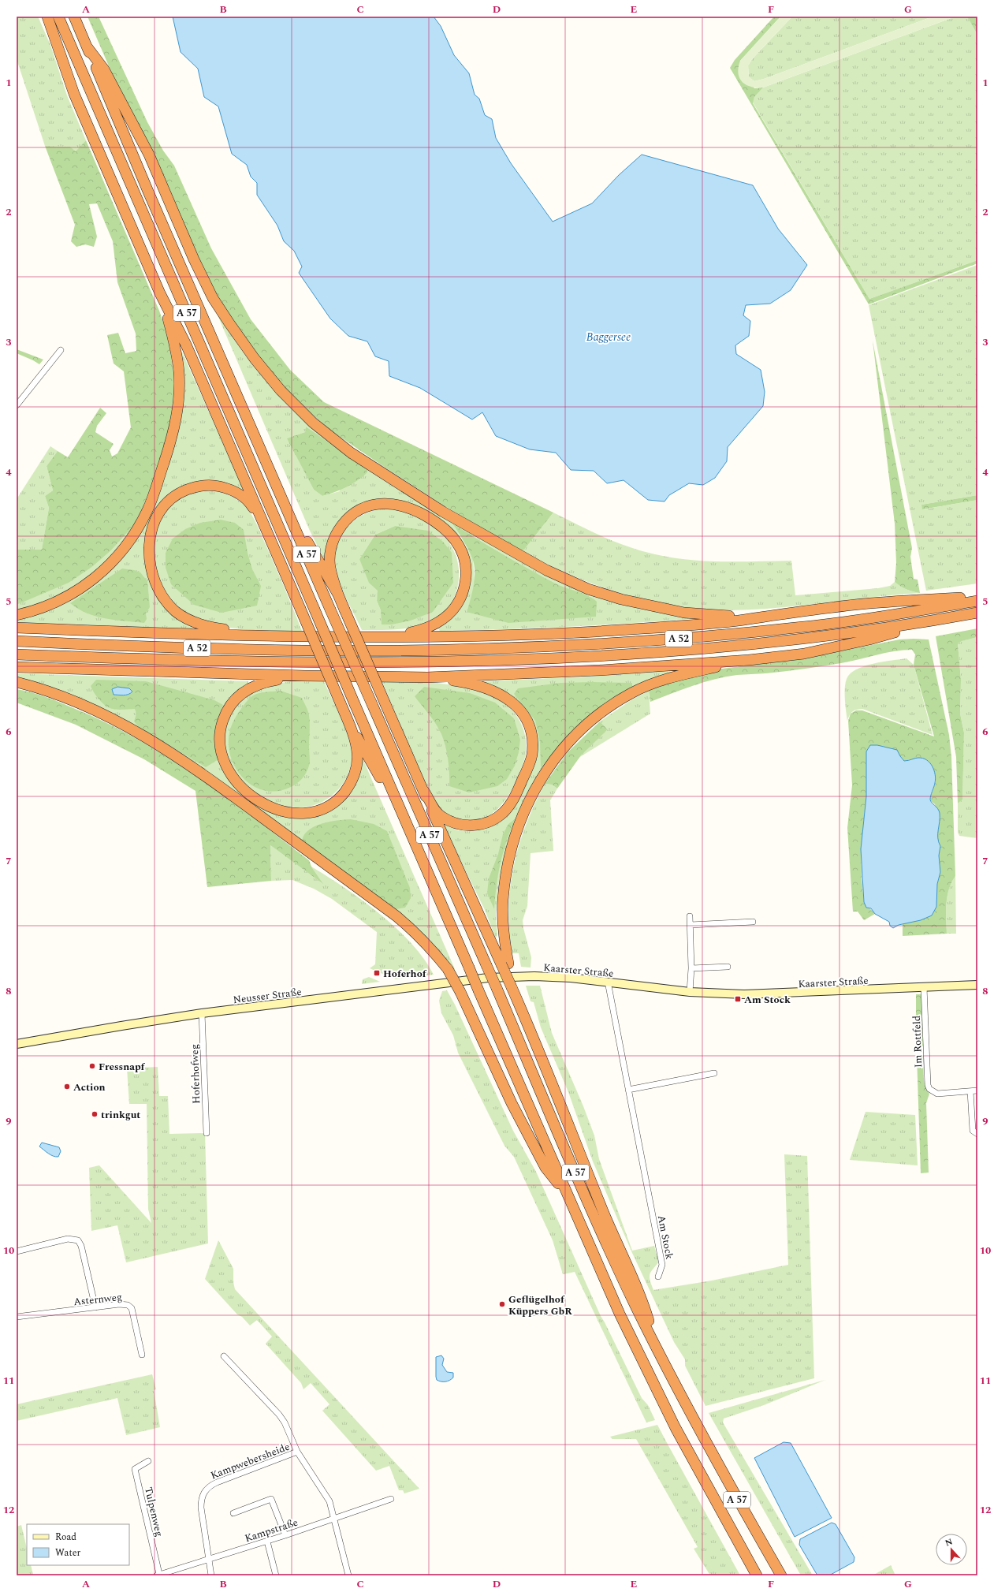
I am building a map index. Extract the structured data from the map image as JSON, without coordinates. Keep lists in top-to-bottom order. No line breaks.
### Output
{"streets":{"highway":["A 57","A 52"],"main road":["Kaarster Straße","Neusser Straße"],"street":["Im Rottfeld","Hoferhofweg","Am Stock","Asternweg","Kampwebersheide","Tulpenweg","Kampstraße"]},"crossings":[["Kaarster Straße","Neusser Straße"],["Kaarster Straße","Im Rottfeld"],["Kaarster Straße","Am Stock"],["Neusser Straße","Hoferhofweg"],["Kampwebersheide","Kampstraße"],["Tulpenweg","Kampstraße"]],"water":["Baggersee"],"places":{"transit":["Hoferhof","Am Stock"],"other":["Fressnapf","Action","trinkgut","Geflügelhof Küppers GbR"]},"legend":["Road","Water"],"north":"top","grid":{"columns":["A","B","C","D","E","F","G"],"rows":["1","2","3","4","5","6","7","8","9","10","11","12"]}}
